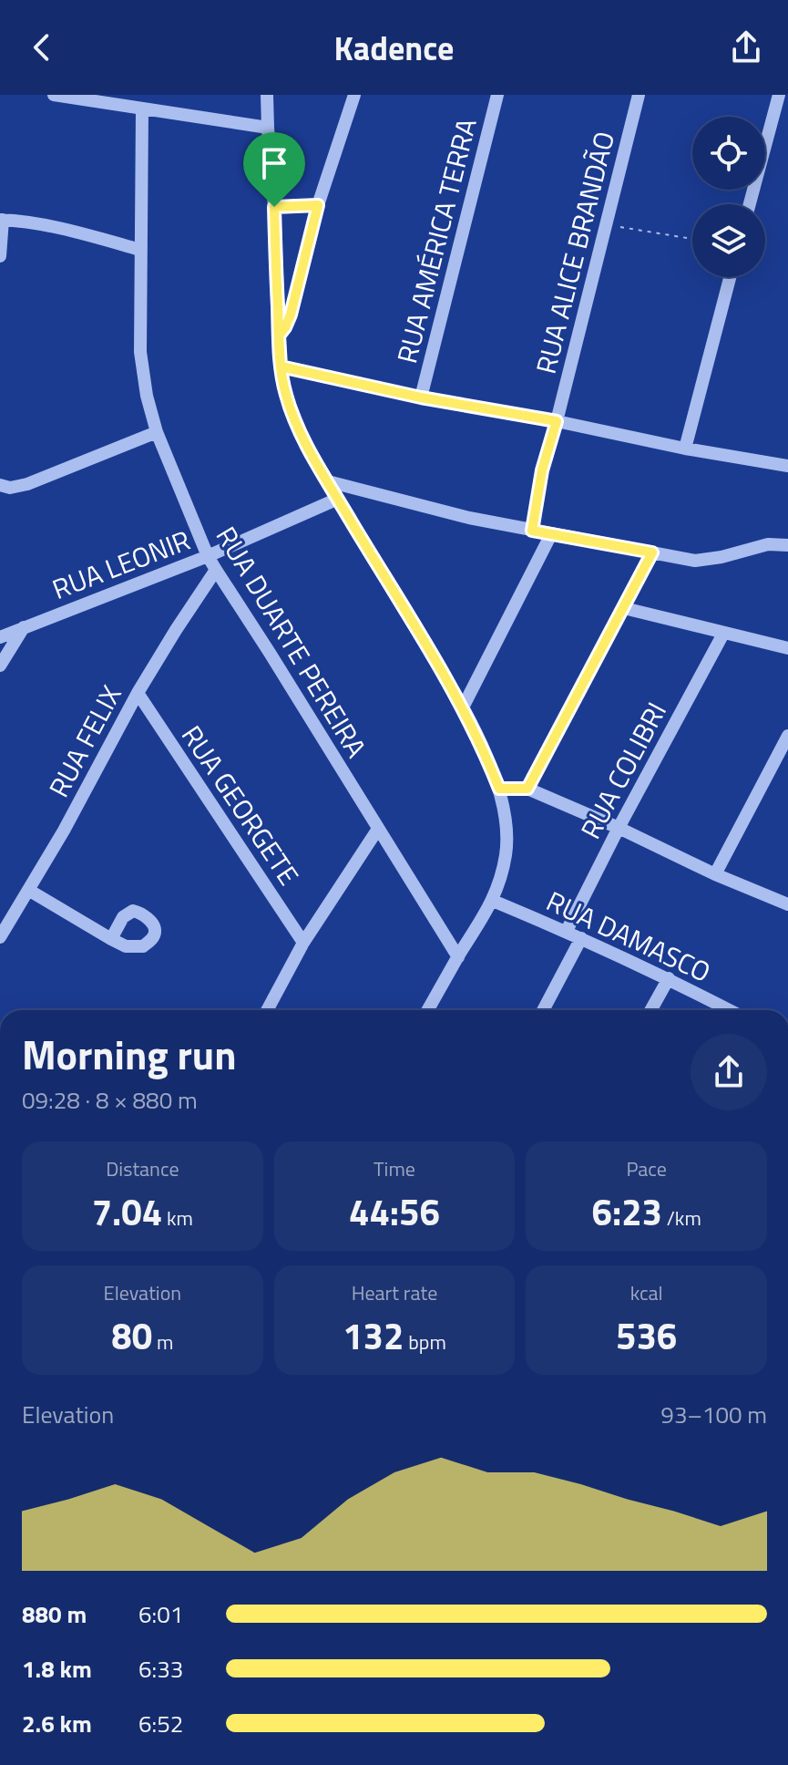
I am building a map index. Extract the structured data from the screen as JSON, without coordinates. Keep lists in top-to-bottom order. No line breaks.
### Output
{"streets":{"street":["RUA AMÉRICA TERRA","RUA ALICE BRANDÃO","RUA LEONIR","RUA DUARTE PEREIRA","RUA FELIX","RUA COLIBRI","RUA GEORGETE","RUA DAMASCO"]},"crossings":[["RUA LEONIR","RUA DUARTE PEREIRA"],["RUA DUARTE PEREIRA","RUA FELIX"],["RUA FELIX","RUA GEORGETE"],["RUA COLIBRI","RUA DAMASCO"]],"page":{"header":"Kadence","heading":["Morning run","09:28 · 8 × 880 m"],"stats":[["Distance","7.04 km"],["Time","44:56"],["Pace","6:23 /km"],["Elevation","80 m"],["Heart rate","132 bpm"],["kcal","536"]],"chart":["Elevation","93–100 m"],"list":[{"name":"880 m","note":"6:01"},{"name":"1.8 km","note":"6:33"},{"name":"2.6 km","note":"6:52"}]}}
